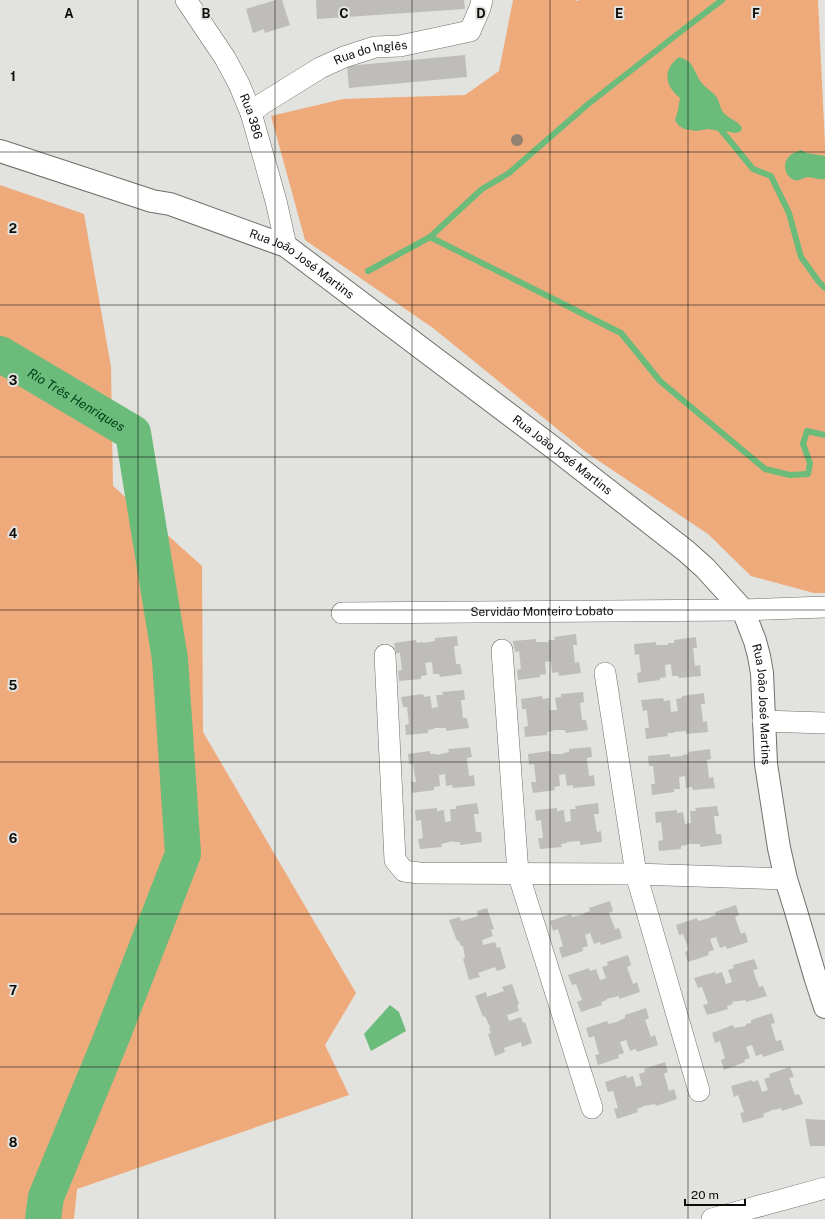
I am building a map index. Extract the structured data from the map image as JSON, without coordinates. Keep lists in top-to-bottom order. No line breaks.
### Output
{"streets":{"main road":["Rua João José Martins"],"street":["Rua do Inglês","Rua 386","Servidão Monteiro Lobato"]},"crossings":[["Rua do Inglês","Rua 386"],["Rua 386","Rua João José Martins"],["Rua João José Martins","Servidão Monteiro Lobato"]],"water":["Rio Três Henriques"],"scale_bar":"20 m","grid":{"columns":["A","B","C","D","E","F"],"rows":["1","2","3","4","5","6","7","8"]}}
